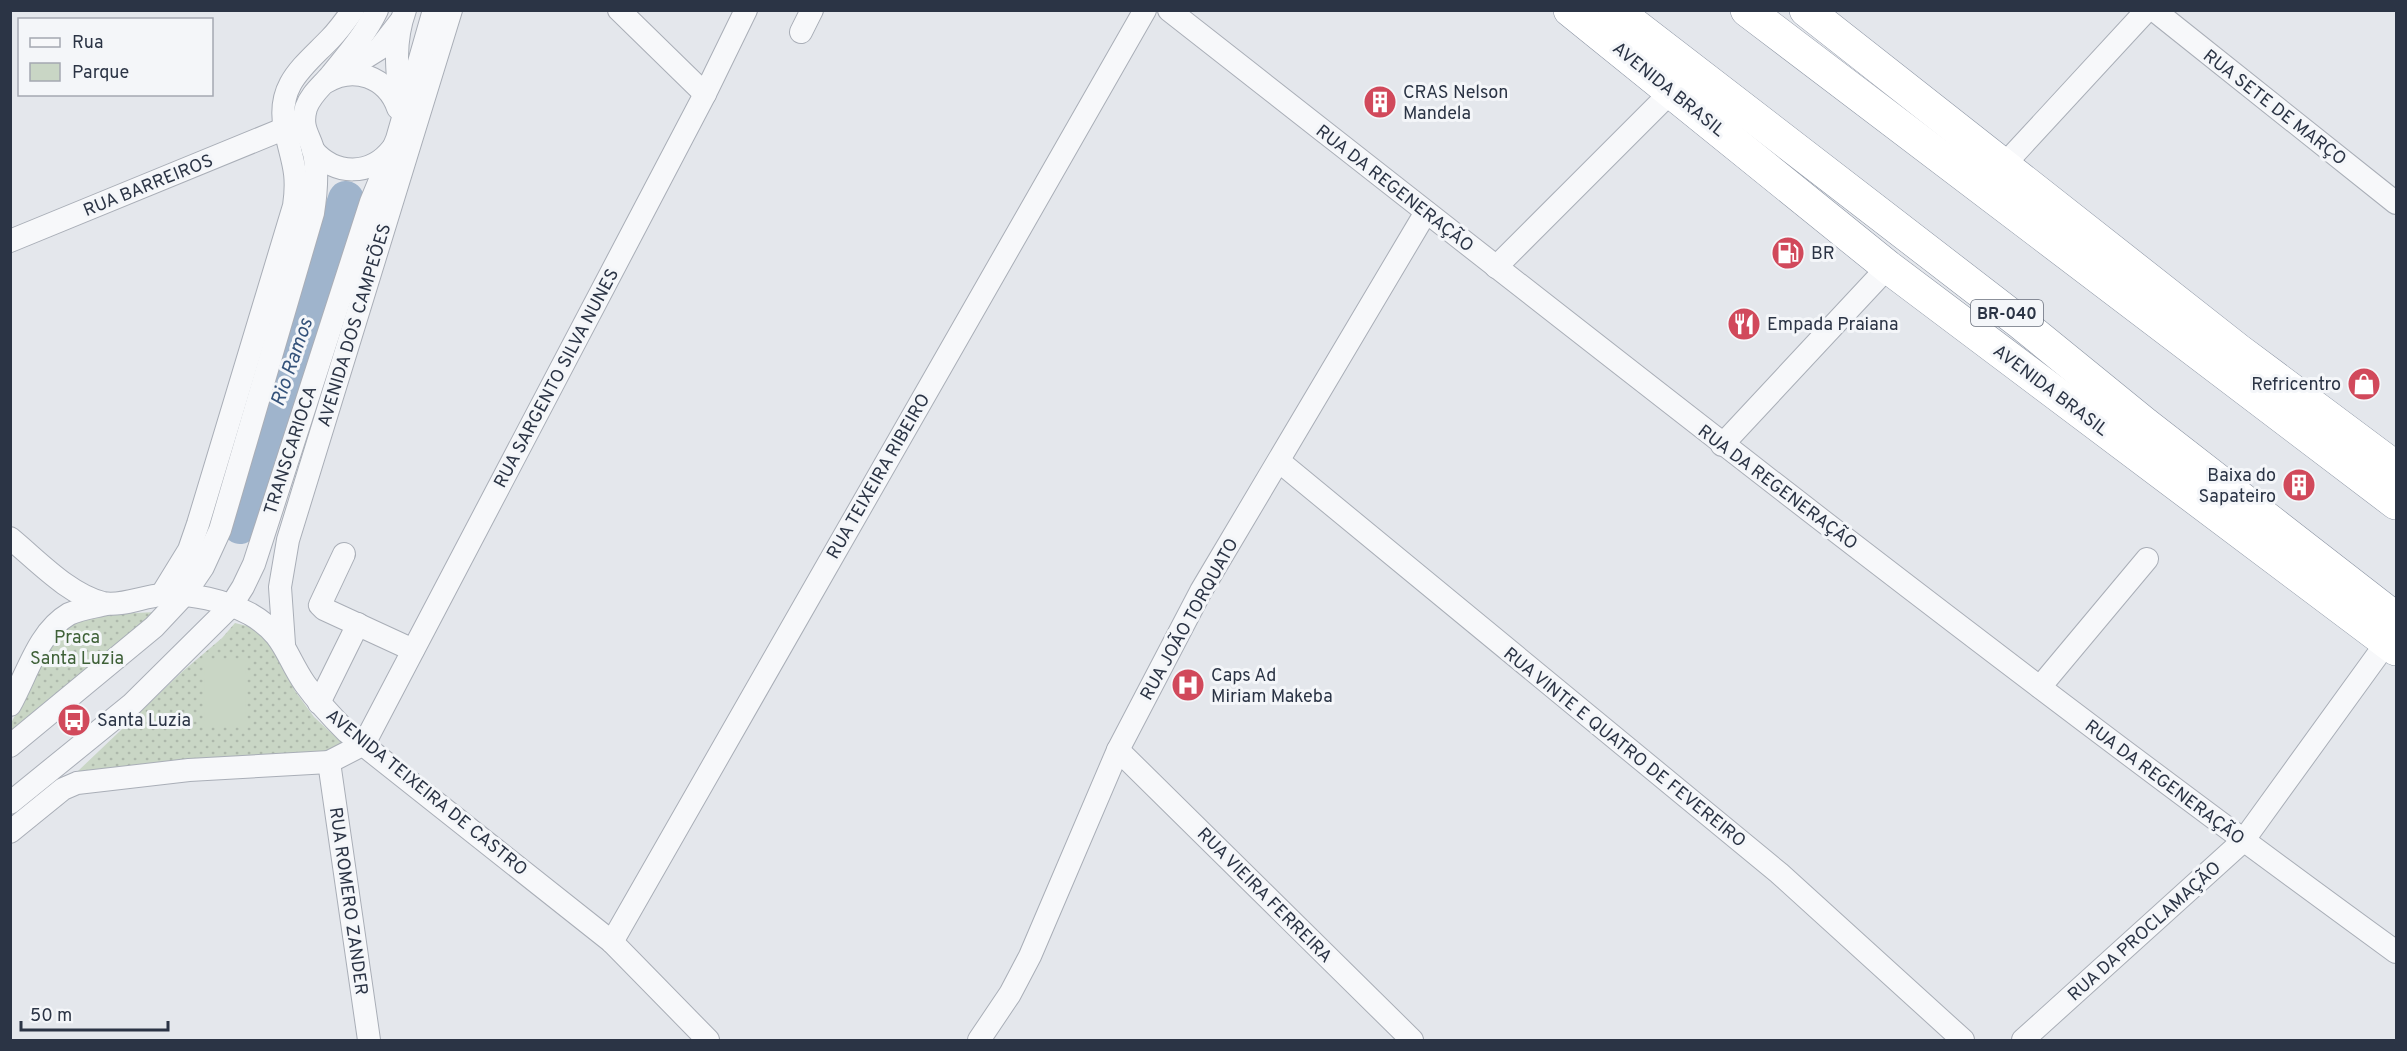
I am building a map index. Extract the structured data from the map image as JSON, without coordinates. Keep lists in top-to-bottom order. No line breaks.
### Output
{"streets":{"highway":["AVENIDA BRASIL","BR-040"],"street":["RUA SETE DE MARÇO","RUA BARREIROS","RUA DA REGENERAÇÃO","AVENIDA DOS CAMPEÕES","RUA SARGENTO SILVA NUNES","TRANSCARIOCA","RUA TEIXEIRA RIBEIRO","RUA JOÃO TORQUATO","RUA VINTE E QUATRO DE FEVEREIRO","AVENIDA TEIXEIRA DE CASTRO","RUA VIEIRA FERREIRA","RUA ROMERO ZANDER","RUA DA PROCLAMAÇÃO"]},"crossings":[["AVENIDA BRASIL","RUA DA PROCLAMAÇÃO"],["RUA BARREIROS","TRANSCARIOCA"],["RUA DA REGENERAÇÃO","RUA JOÃO TORQUATO"],["RUA DA REGENERAÇÃO","RUA DA PROCLAMAÇÃO"],["AVENIDA DOS CAMPEÕES","AVENIDA TEIXEIRA DE CASTRO"],["RUA SARGENTO SILVA NUNES","AVENIDA TEIXEIRA DE CASTRO"],["TRANSCARIOCA","AVENIDA TEIXEIRA DE CASTRO"],["RUA TEIXEIRA RIBEIRO","AVENIDA TEIXEIRA DE CASTRO"],["RUA JOÃO TORQUATO","RUA VINTE E QUATRO DE FEVEREIRO"],["RUA JOÃO TORQUATO","RUA VIEIRA FERREIRA"]],"water":["Rio Ramos"],"parks":["Praca Santa Luzia"],"places":{"building":["CRAS Nelson Mandela","Baixa do Sapateiro"],"fuel station":["BR"],"restaurant":["Empada Praiana"],"shop":["Refricentro"],"hospital":["Caps Ad Miriam Makeba"],"bus stop":["Santa Luzia"]},"legend":["Rua","Parque"],"scale_bar":"50 m"}
